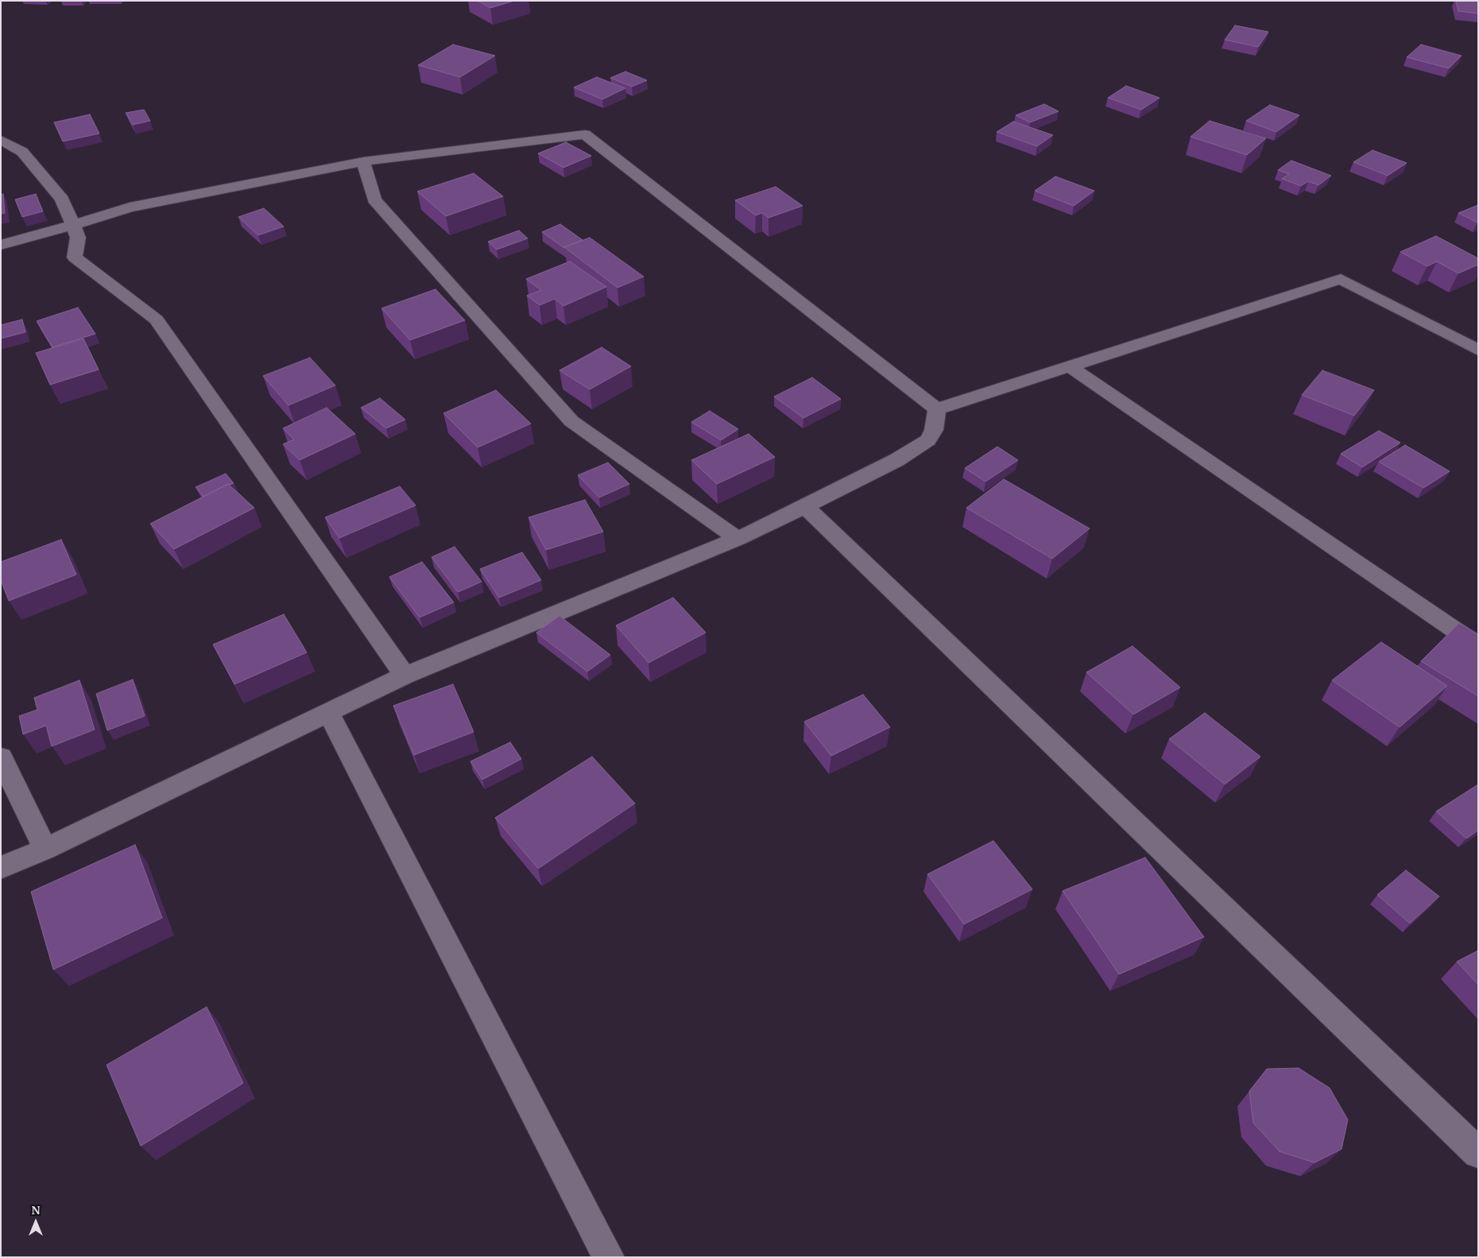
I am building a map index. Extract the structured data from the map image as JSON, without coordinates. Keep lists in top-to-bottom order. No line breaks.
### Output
{"north":"top"}
